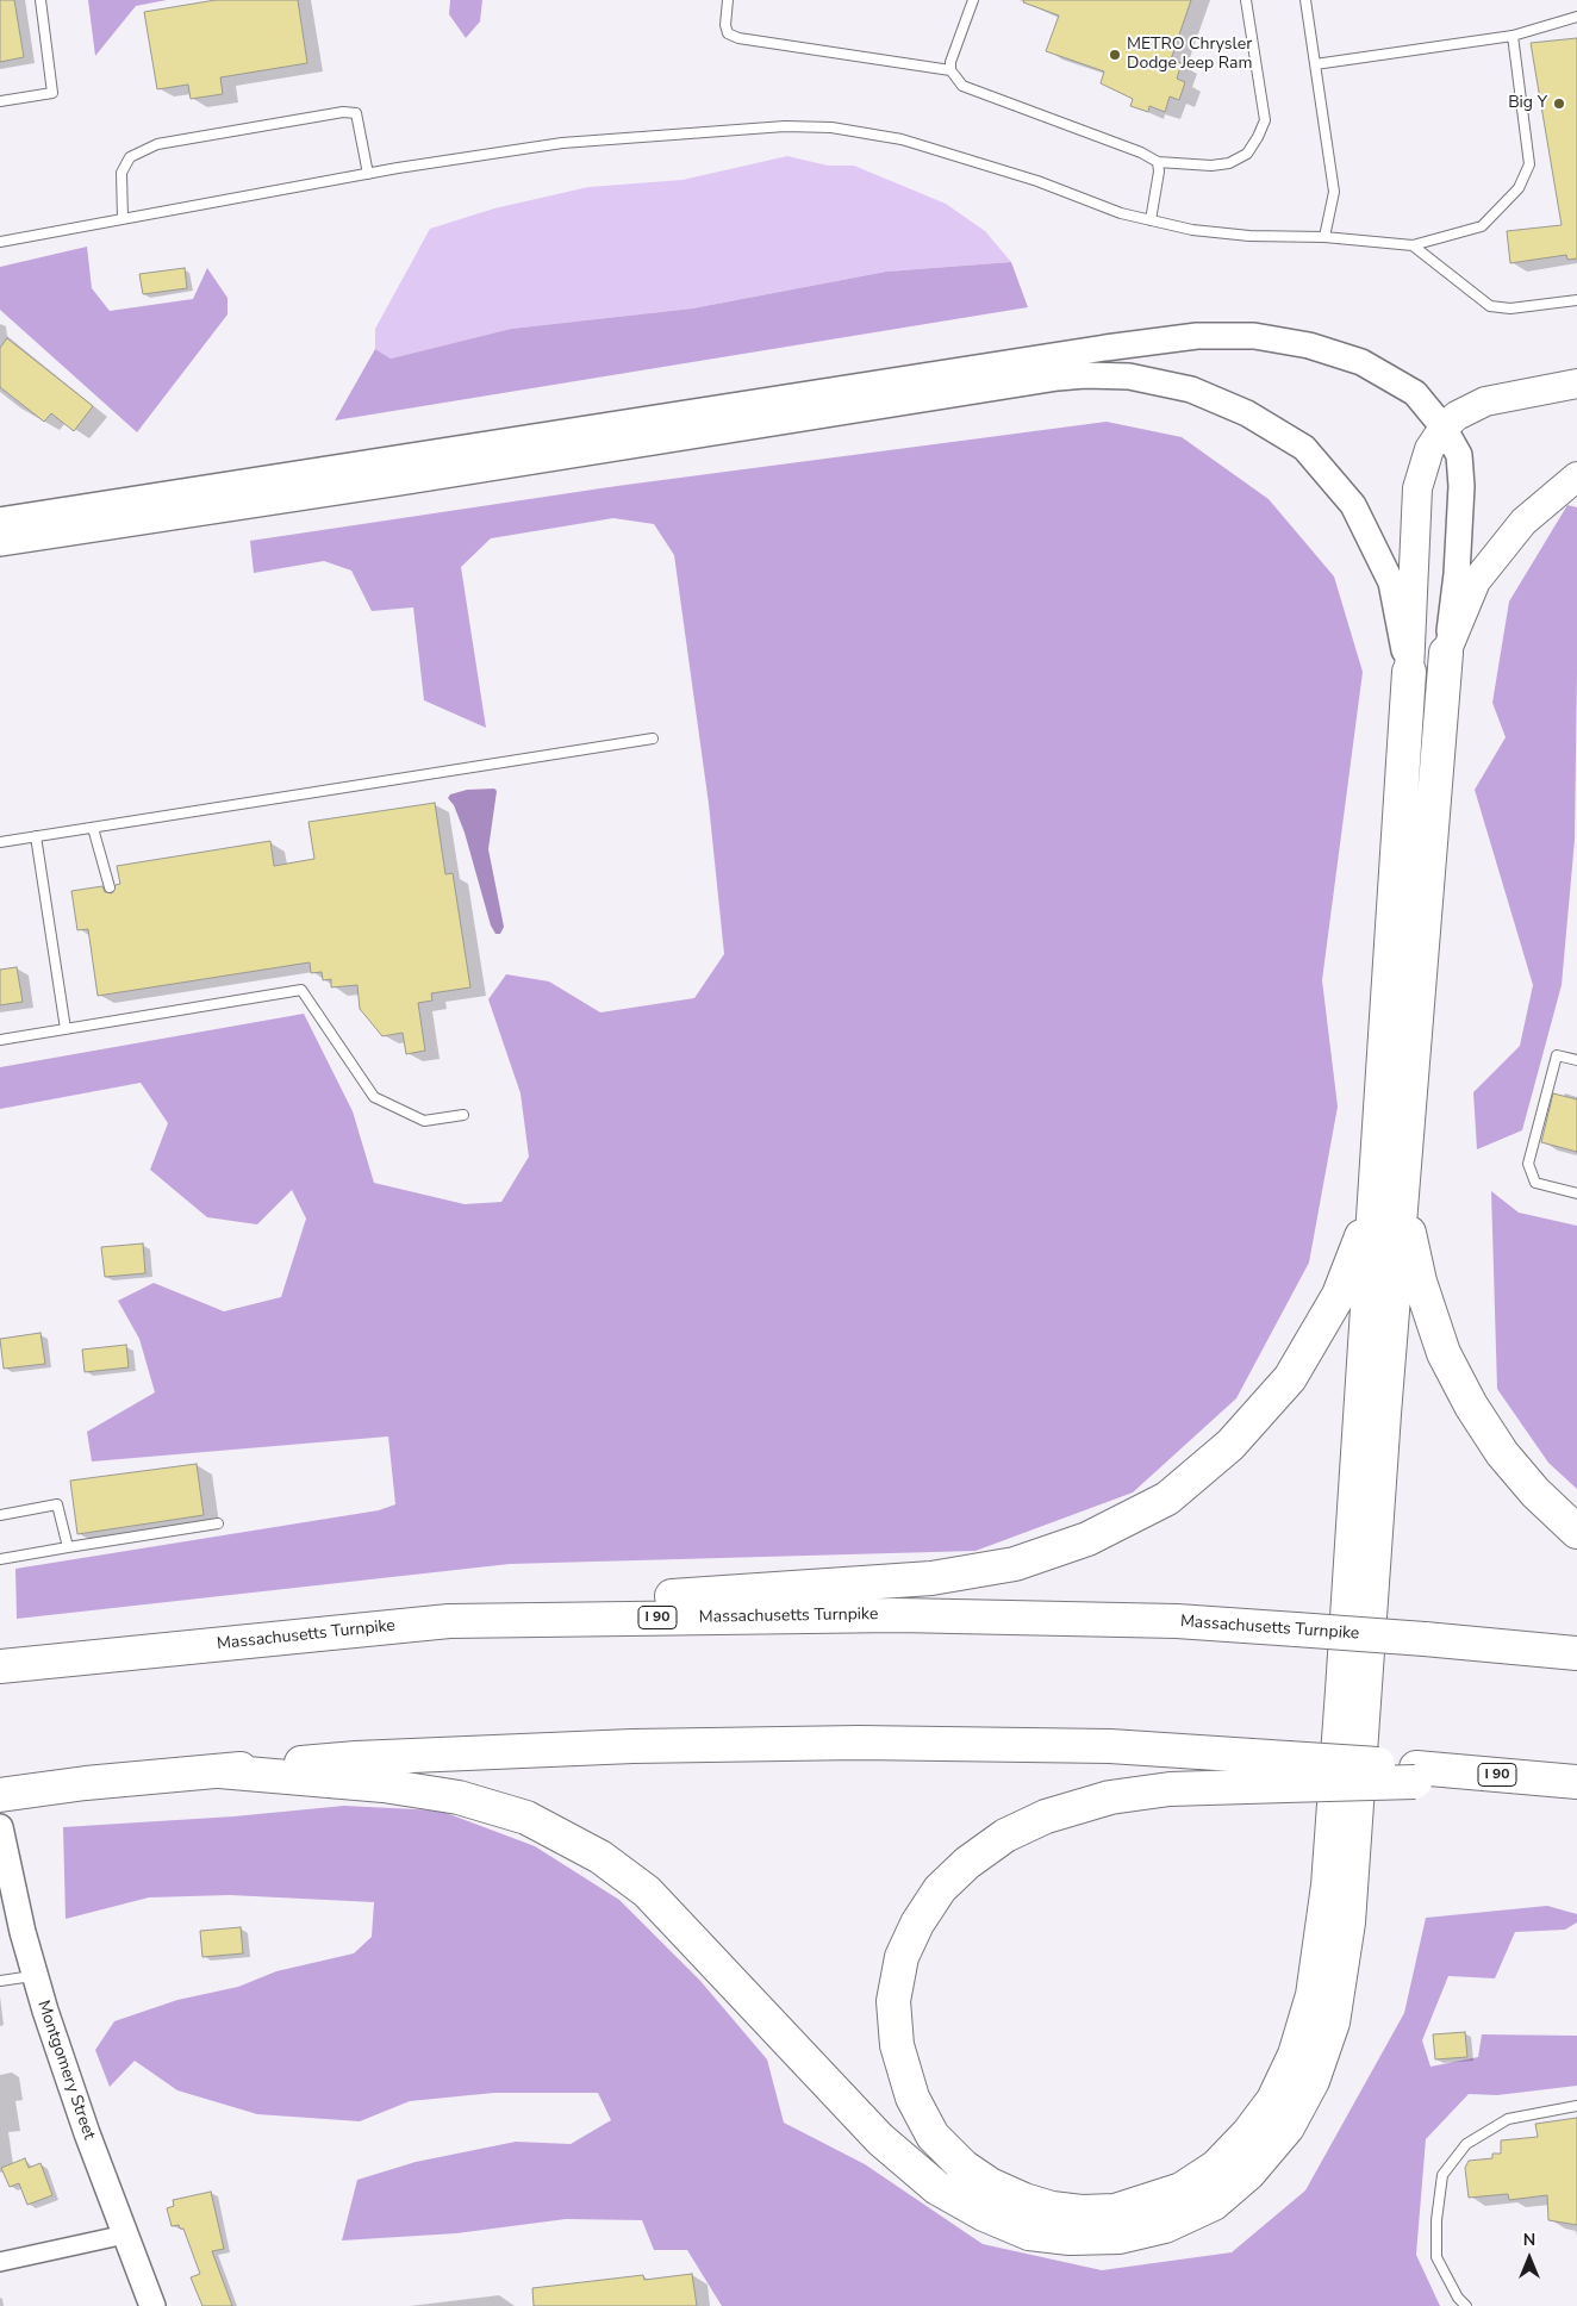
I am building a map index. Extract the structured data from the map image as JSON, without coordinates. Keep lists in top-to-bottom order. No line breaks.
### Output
{"streets":{"highway":["Massachusetts Turnpike","I 90"],"main road":["Montgomery Street"]},"places":["METRO Chrysler Dodge Jeep Ram","Big Y"],"north":"top"}
